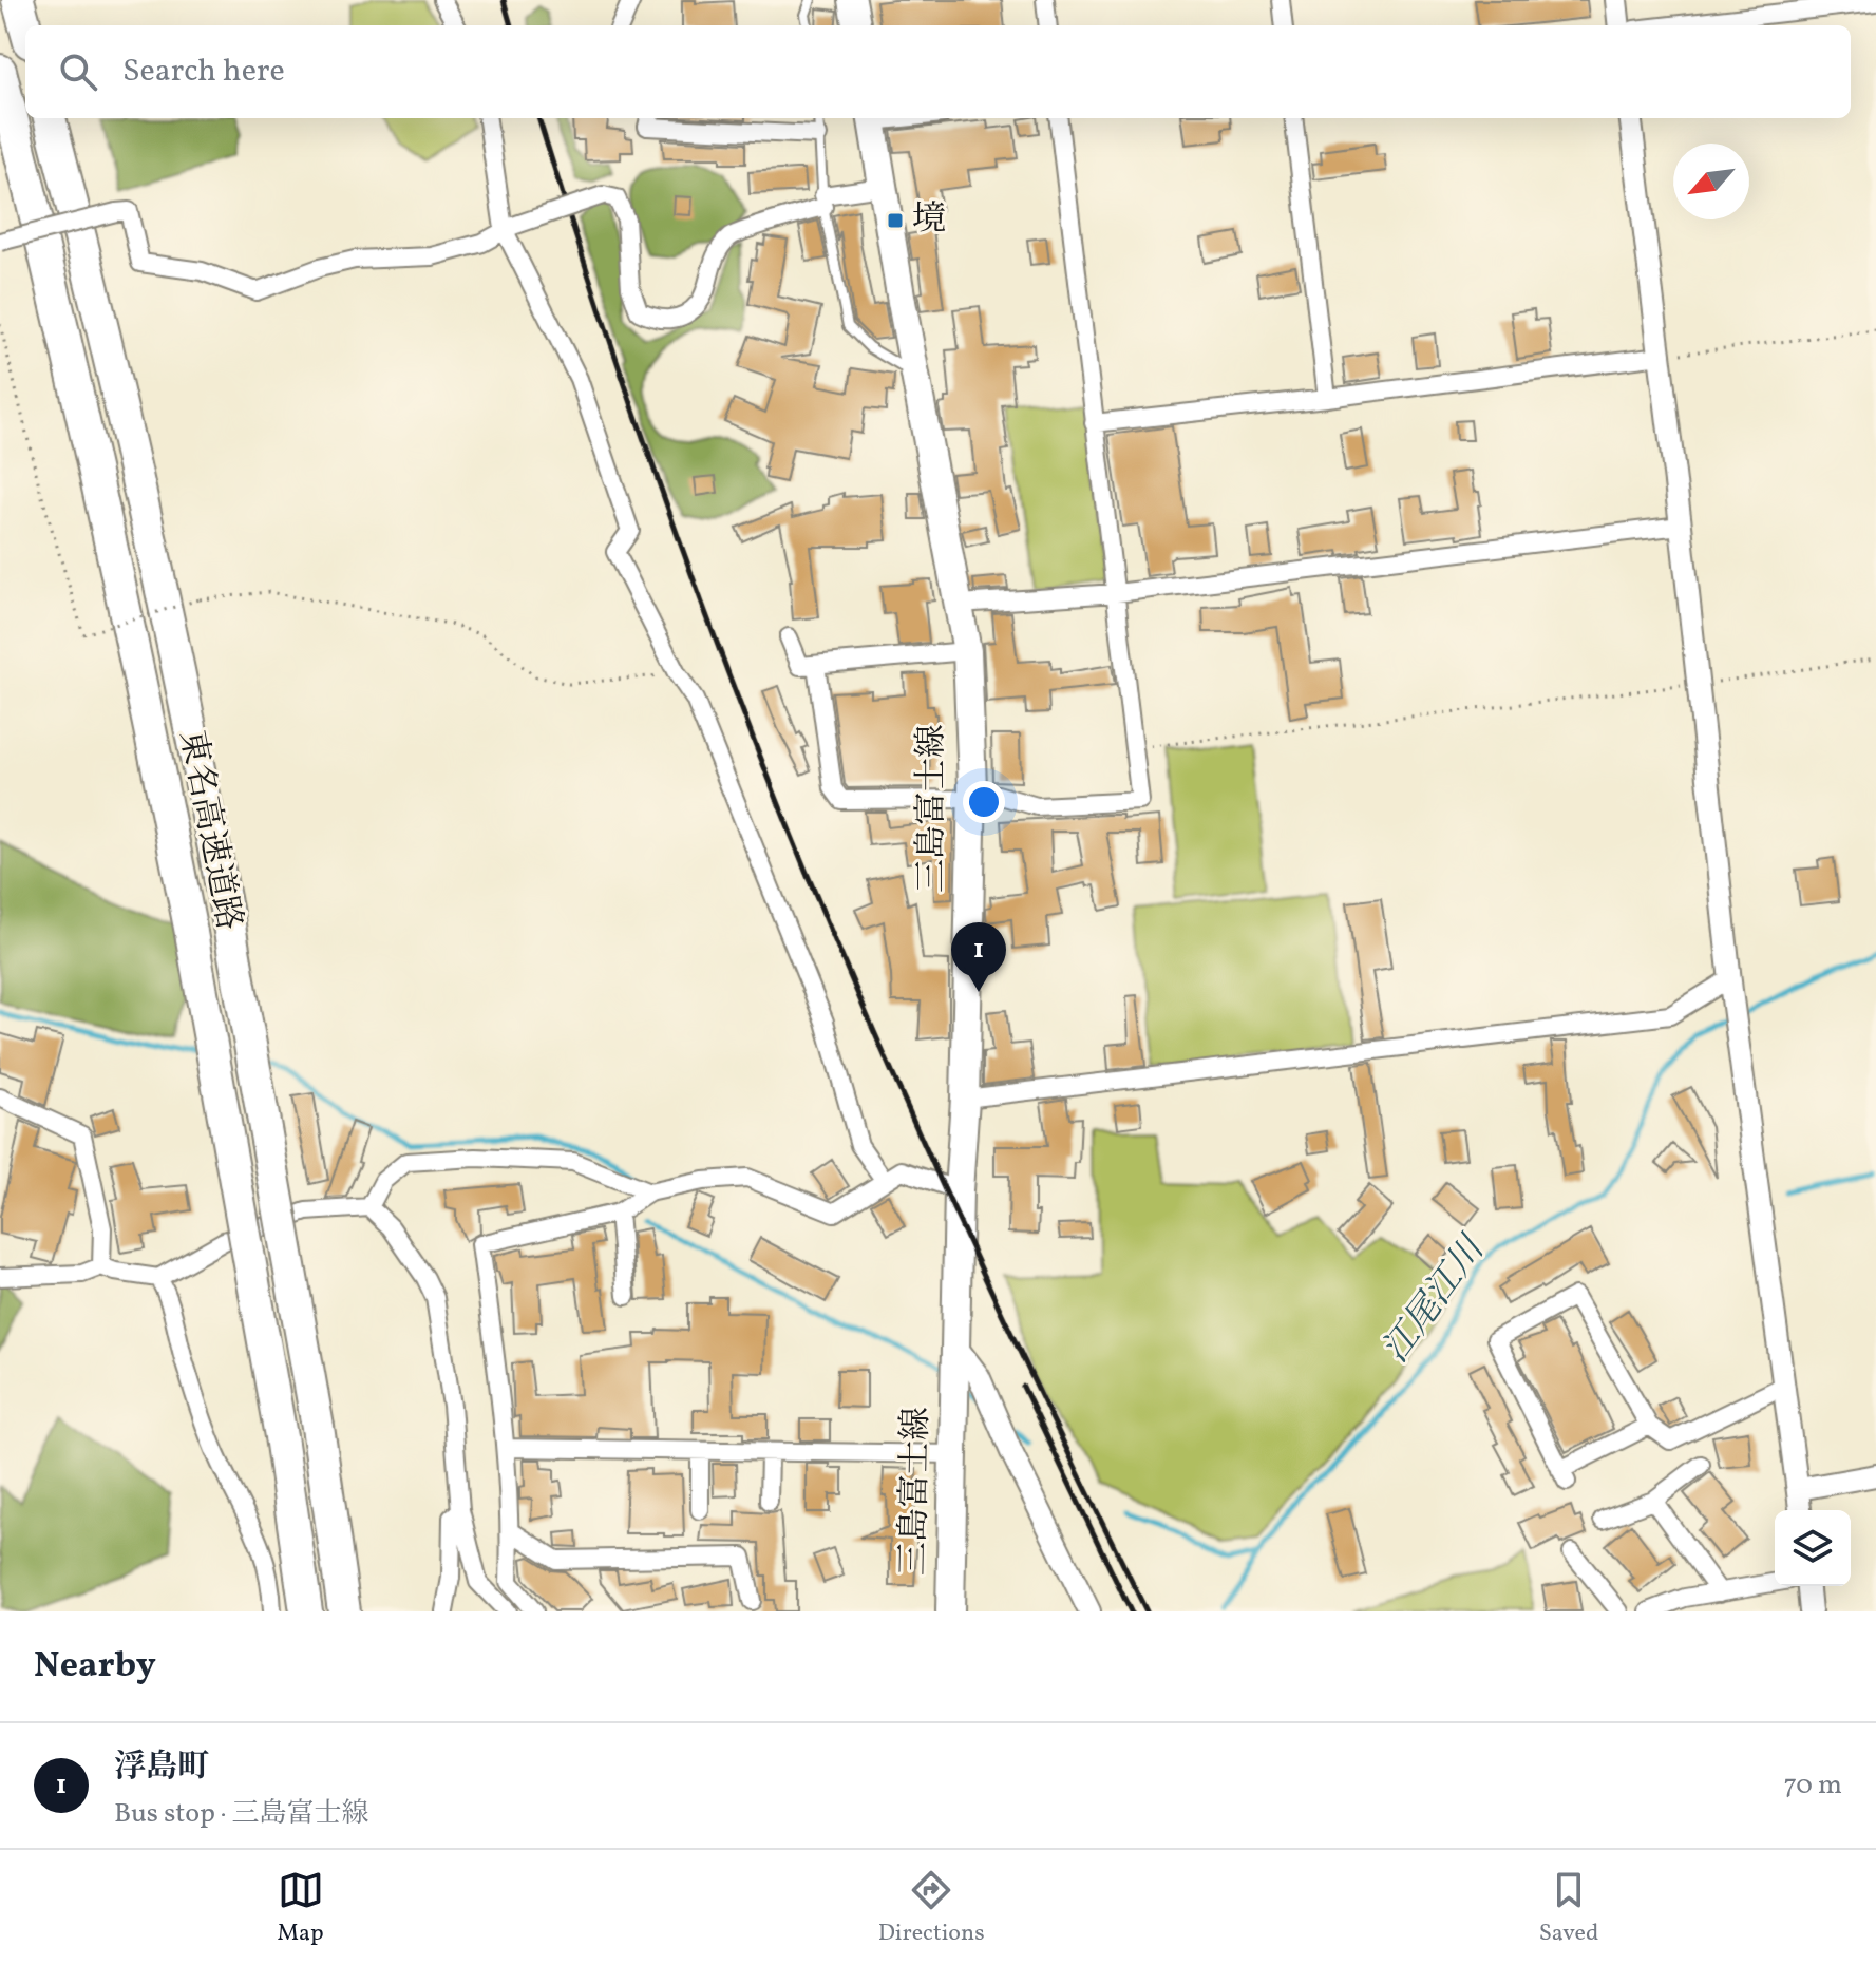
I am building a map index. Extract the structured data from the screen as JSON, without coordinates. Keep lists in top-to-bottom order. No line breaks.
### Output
{"streets":{"highway":["東名高速道路"],"main road":["三島富士線"]},"water":["江尾江川"],"places":{"transit":["境"]},"north":"bottom left","page":{"search":"Search here","pins":"1","heading":"Nearby","list":[{"mark":"1","name":"浮島町","note":"Bus stop · 三島富士線","value":"70 m"}],"nav":["Map","Directions","Saved"]}}
